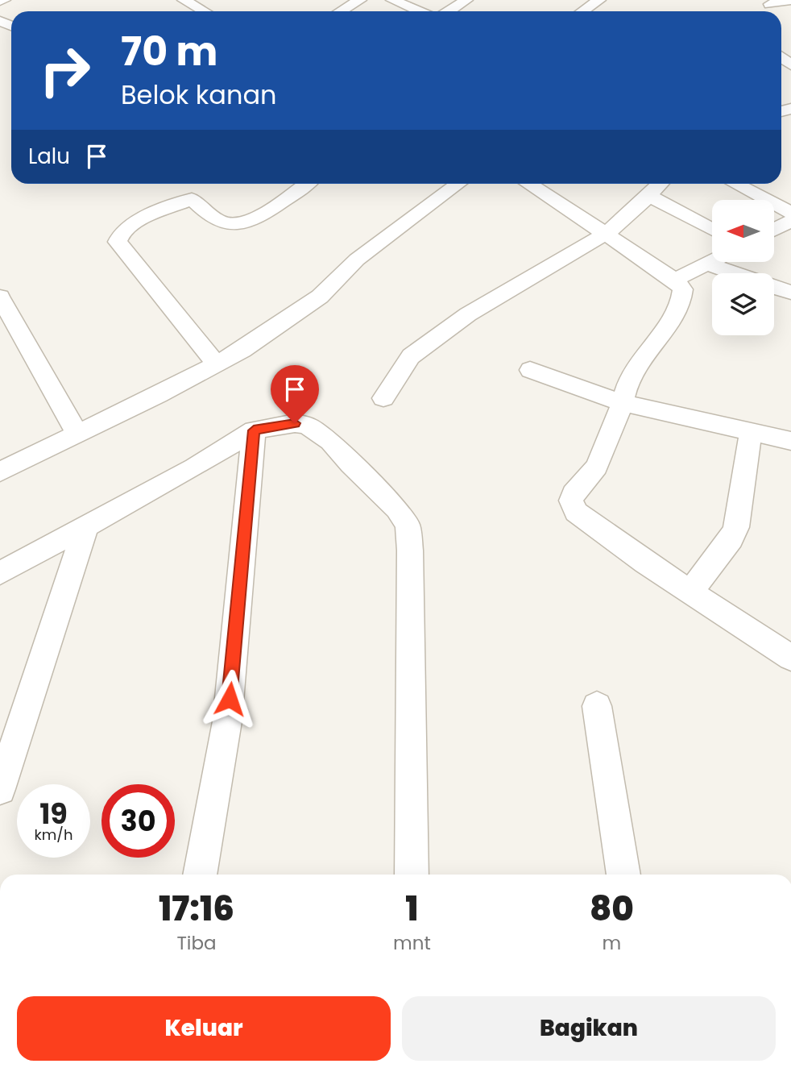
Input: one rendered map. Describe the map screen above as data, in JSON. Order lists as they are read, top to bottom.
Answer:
{
  "north": "left",
  "page": {
    "turn": ["70 m", "Belok kanan"],
    "then": "Lalu",
    "speed": "19 km/h",
    "limit": "30",
    "eta": [
      "17:16",
      "Tiba",
      "1",
      "mnt",
      "80",
      "m"
    ],
    "buttons": ["Keluar", "Bagikan"]
  }
}
